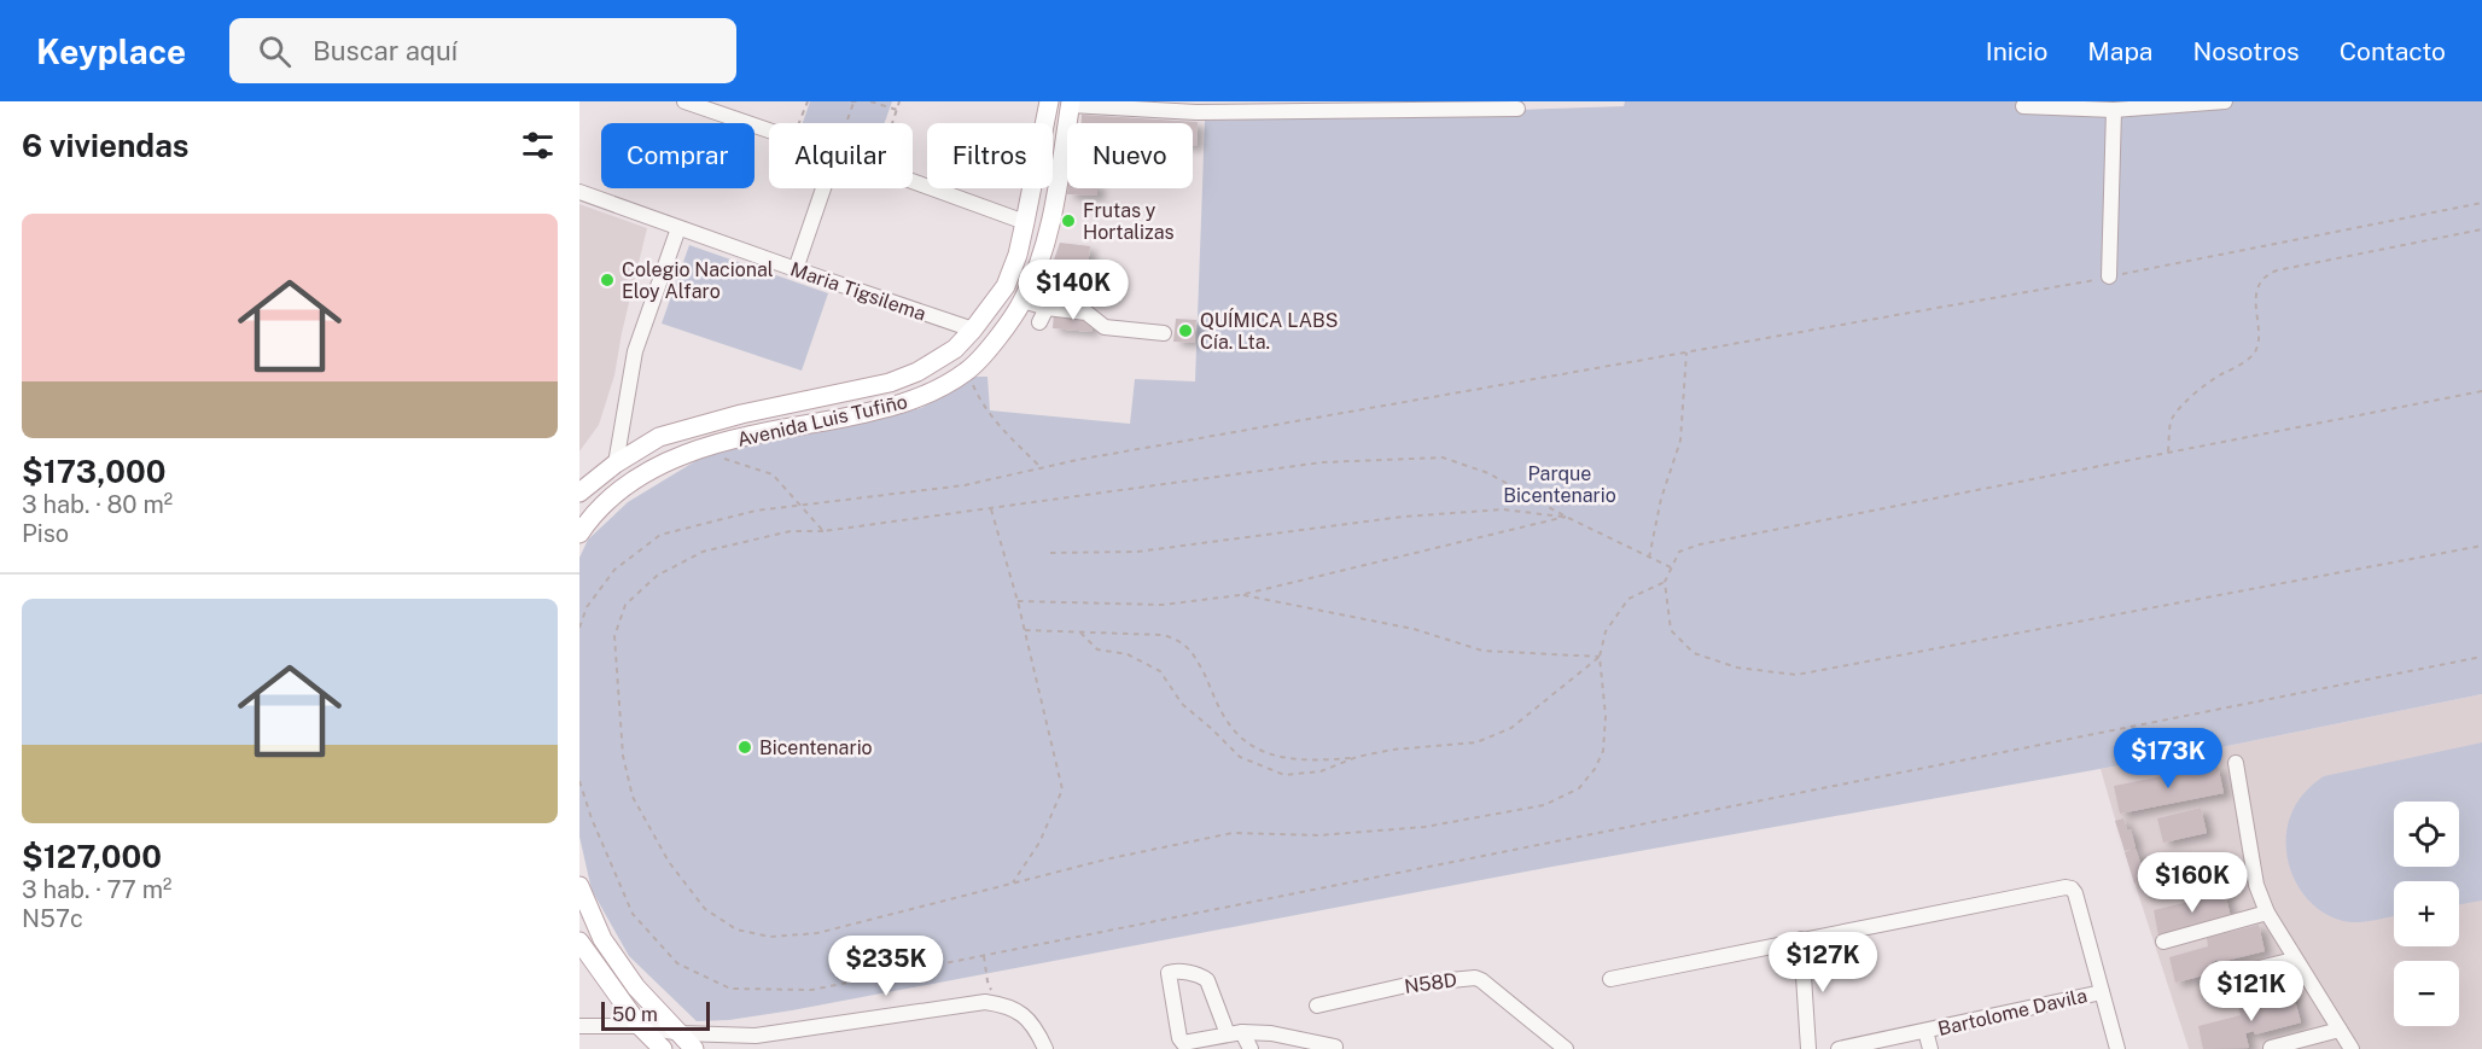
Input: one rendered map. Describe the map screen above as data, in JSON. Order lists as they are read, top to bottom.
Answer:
{
  "streets": {
    "main road": ["Avenida Luis Tufiño"],
    "street": ["Maria Tigsilema", "N58D", "Bartolome Davila"]
  },
  "crossings": [
    ["Maria Tigsilema", "Avenida Luis Tufiño"]
  ],
  "parks": ["Parque Bicentenario"],
  "places": [
    "Frutas y Hortalizas",
    "Colegio Nacional Eloy Alfaro",
    "QUÍMICA LABS Cía. Lta.",
    "Bicentenario"
  ],
  "scale_bar": "50 m",
  "page": {
    "header": "Keyplace",
    "search": "Buscar aquí",
    "nav": [
      "Inicio",
      "Mapa",
      "Nosotros",
      "Contacto"
    ],
    "heading": "6 viviendas",
    "chip": [
      "Comprar",
      "Alquilar",
      "Filtros",
      "Nuevo"
    ],
    "list": [
      {
        "name": "$173,000",
        "note": "3 hab. · 80 m² · Piso"
      },
      {
        "name": "$127,000",
        "note": "3 hab. · 77 m² · N57c"
      }
    ],
    "price": [
      "$140K",
      "$173K",
      "$160K",
      "$127K",
      "$235K",
      "$121K"
    ],
    "map_buttons": ["+", "−"],
    "scale": "50 m"
  }
}
